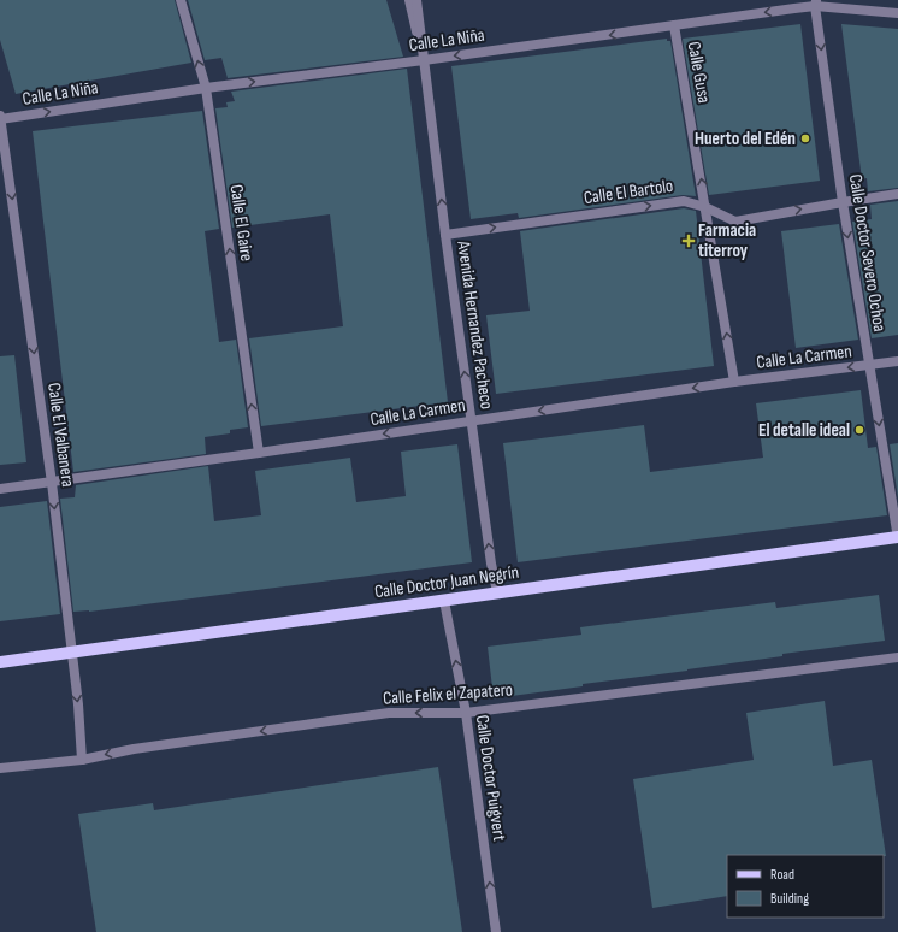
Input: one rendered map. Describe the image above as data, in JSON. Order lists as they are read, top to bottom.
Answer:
{
  "streets": {
    "main road": ["Calle Doctor Juan Negrín"],
    "street": [
      "Calle La Niña",
      "Calle Gusa",
      "Calle El Bartolo",
      "Calle El Gaire",
      "Calle Doctor Severo Ochoa",
      "Avenida Hernandez Pacheco",
      "Calle La Carmen",
      "Calle El Valbanera",
      "Calle Felix el Zapatero",
      "Calle Doctor Puigvert"
    ]
  },
  "crossings": [
    ["Calle La Niña", "Calle Gusa"],
    ["Calle La Niña", "Calle El Gaire"],
    ["Calle La Niña", "Calle Doctor Severo Ochoa"],
    ["Calle La Niña", "Avenida Hernandez Pacheco"],
    ["Calle La Niña", "Calle El Valbanera"],
    ["Calle Gusa", "Calle El Bartolo"],
    ["Calle Gusa", "Calle La Carmen"],
    ["Calle El Bartolo", "Calle Doctor Severo Ochoa"],
    ["Calle El Bartolo", "Avenida Hernandez Pacheco"],
    ["Calle El Gaire", "Calle La Carmen"],
    ["Calle Doctor Severo Ochoa", "Calle La Carmen"],
    ["Calle Doctor Severo Ochoa", "Calle Doctor Juan Negrín"],
    ["Avenida Hernandez Pacheco", "Calle La Carmen"],
    ["Avenida Hernandez Pacheco", "Calle Doctor Juan Negrín"],
    ["Calle La Carmen", "Calle El Valbanera"],
    ["Calle El Valbanera", "Calle Doctor Juan Negrín"],
    ["Calle El Valbanera", "Calle Felix el Zapatero"],
    ["Calle Doctor Juan Negrín", "Calle Doctor Puigvert"],
    ["Calle Felix el Zapatero", "Calle Doctor Puigvert"]
  ],
  "one_way": [
    "Calle Gusa",
    "Calle El Bartolo",
    "Calle El Gaire",
    "Calle Doctor Severo Ochoa",
    "Avenida Hernandez Pacheco",
    "Calle La Carmen",
    "Calle El Valbanera",
    "Calle Felix el Zapatero",
    "Calle Doctor Puigvert"
  ],
  "places": {
    "other": ["Huerto del Edén", "El detalle ideal"],
    "health": ["Farmacia titerroy"]
  },
  "legend": ["Road", "Building"]
}
